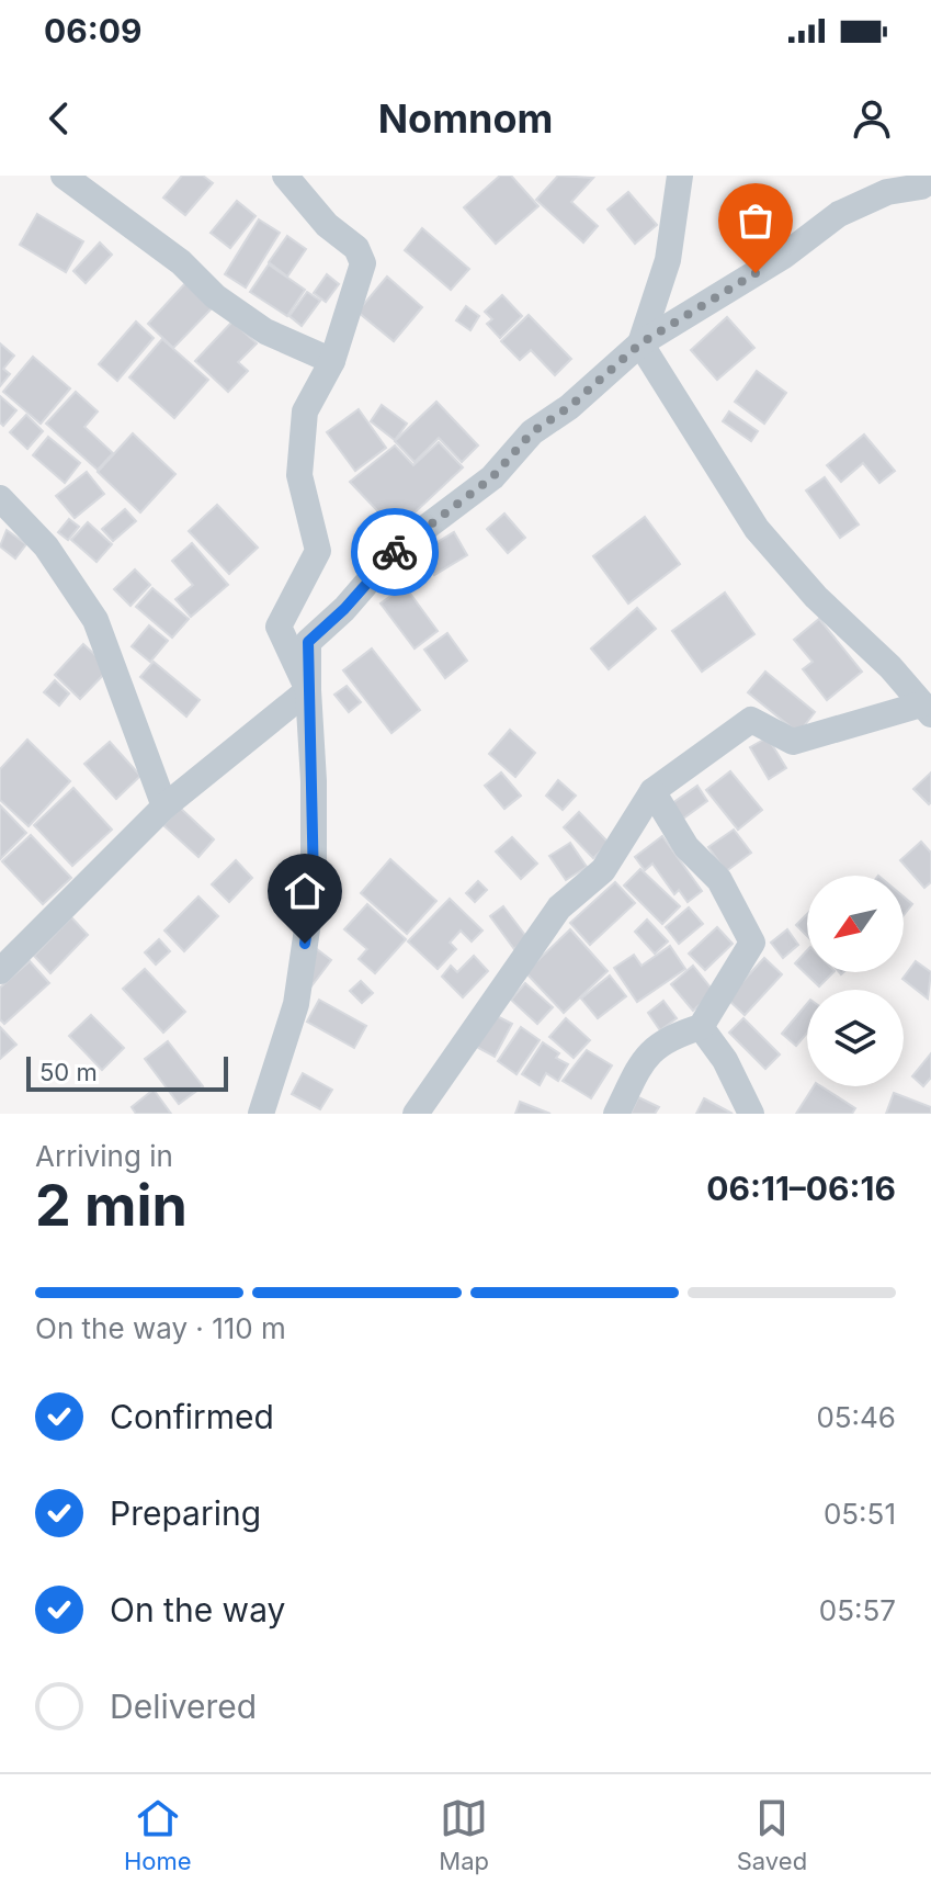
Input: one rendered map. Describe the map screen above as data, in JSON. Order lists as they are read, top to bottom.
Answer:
{
  "scale_bar": "50 m",
  "north": "bottom left",
  "page": {
    "status": "06:09",
    "header": "Nomnom",
    "scale": "50 m",
    "heading": ["2 min", "Arriving in", "06:11–06:16"],
    "bar": "On the way · 110 m",
    "list": [
      ["Confirmed", "05:46"],
      ["Preparing", "05:51"],
      ["On the way", "05:57"],
      "Delivered"
    ],
    "tabs": ["Home", "Map", "Saved"]
  }
}
